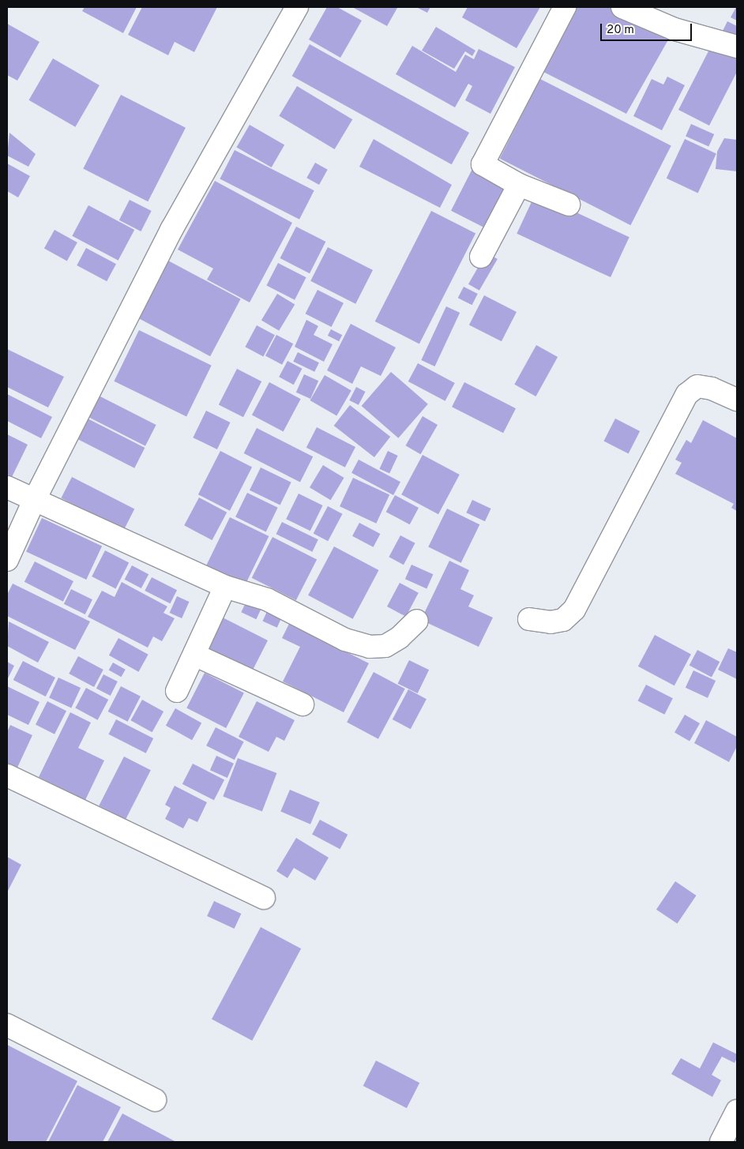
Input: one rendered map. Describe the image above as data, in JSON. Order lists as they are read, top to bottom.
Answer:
{
  "scale_bar": "20 m"
}
